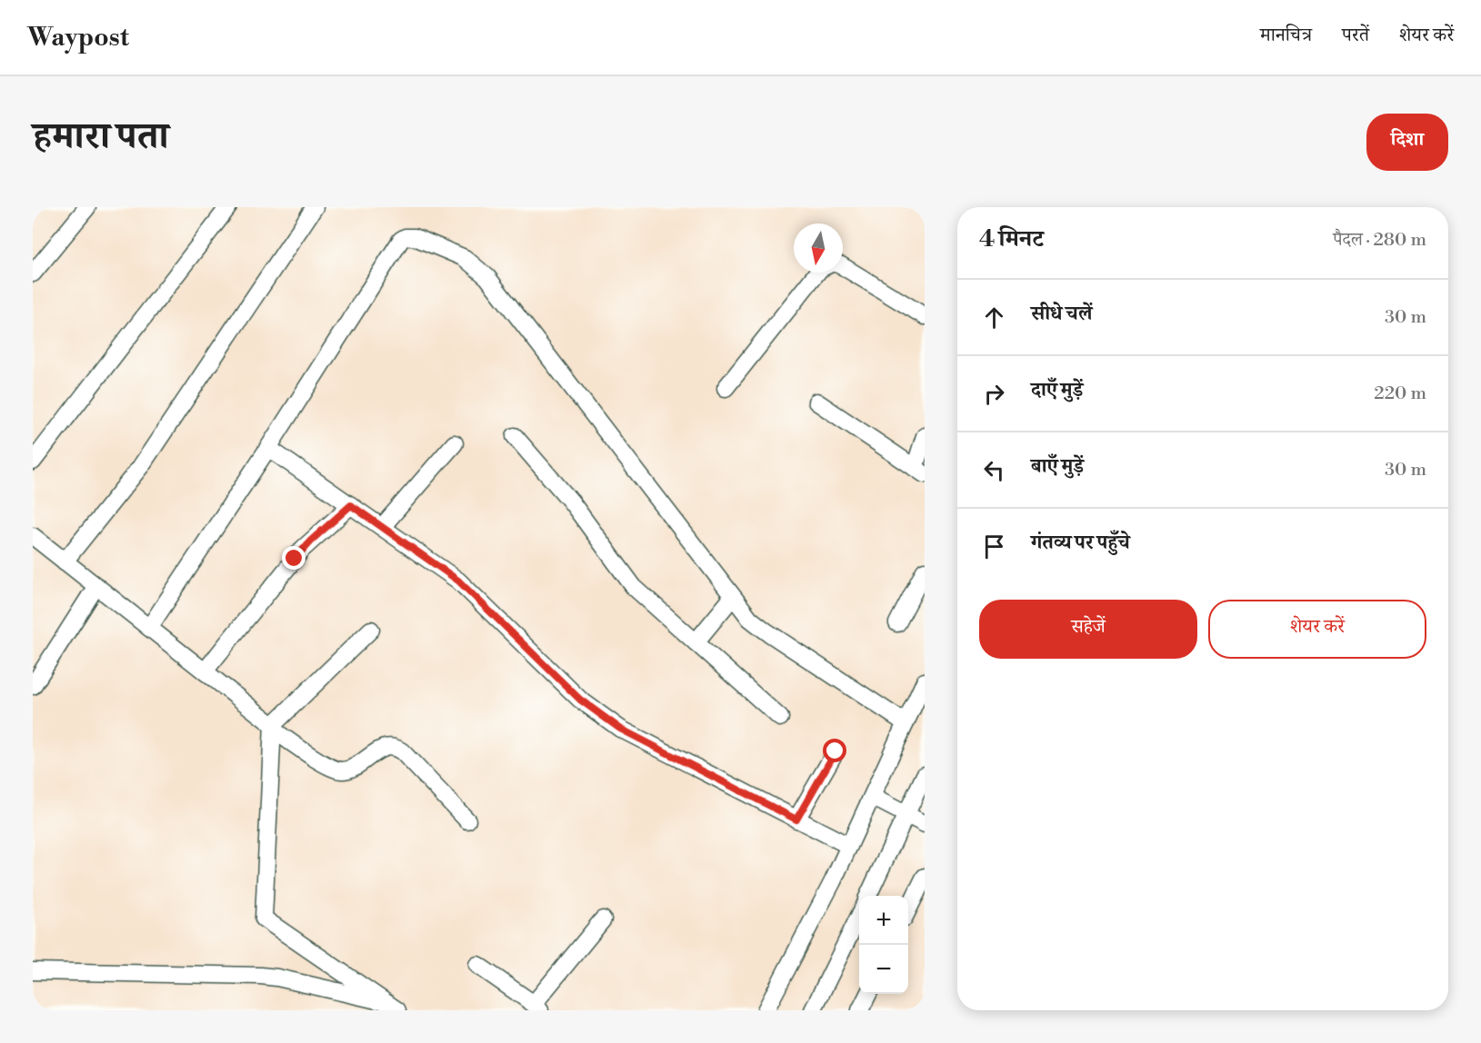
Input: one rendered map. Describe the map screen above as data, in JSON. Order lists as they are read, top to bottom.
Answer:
{
  "north": "bottom",
  "page": {
    "header": "Waypost",
    "nav": ["मानचित्र", "परतें", "शेयर करें"],
    "title": "हमारा पता",
    "buttons": [
      "दिशा",
      ["सहेजें", "शेयर करें"]
    ],
    "heading": ["4 मिनट", "पैदल · 280 m"],
    "list": [
      ["सीधे चलें", "30 m"],
      ["दाएँ मुड़ें", "220 m"],
      ["बाएँ मुड़ें", "30 m"],
      "गंतव्य पर पहुँचे"
    ],
    "map_buttons": ["+", "−"]
  }
}
